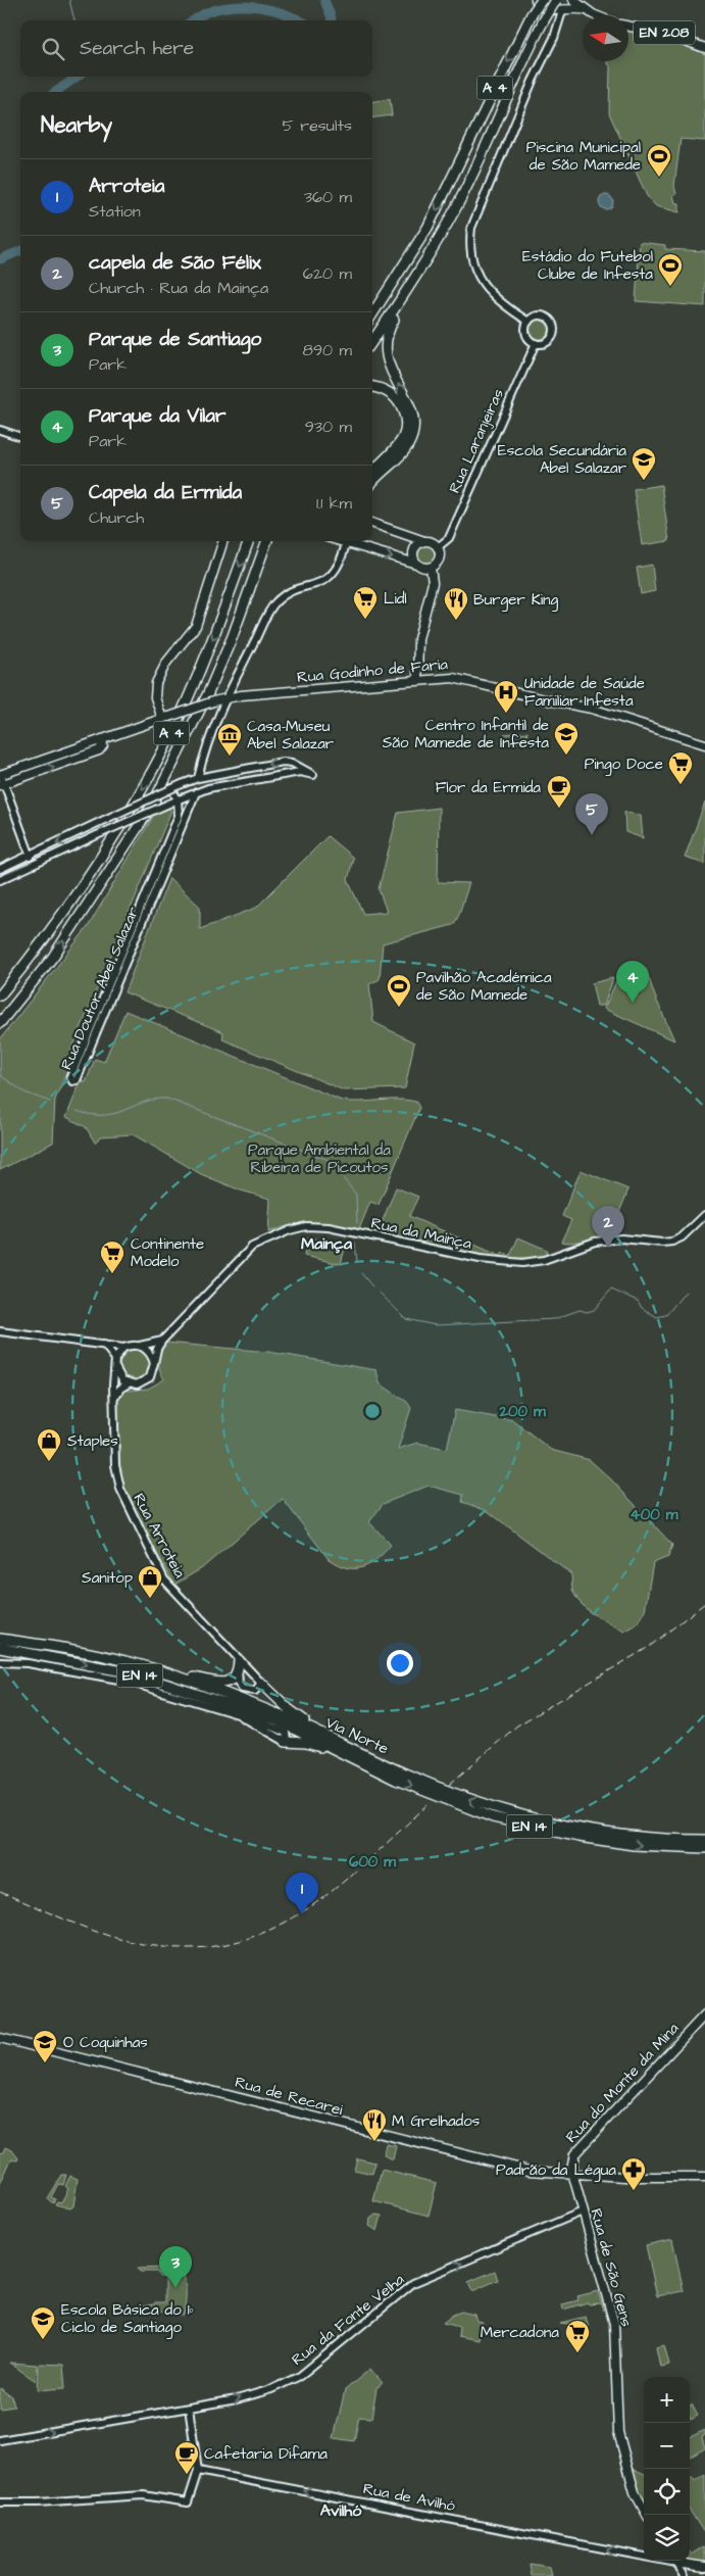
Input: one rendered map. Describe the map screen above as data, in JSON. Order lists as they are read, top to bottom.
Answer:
{
  "streets": {
    "highway": ["A 4", "EN 14", "Via Norte"],
    "main road": [
      "EN 208",
      "Rua Godinho de Faria",
      "Rua do Monte da Mina",
      "Rua de Recarei",
      "Rua de São Gens"
    ],
    "street": [
      "Rua Laranjeiras",
      "Rua Doutor Abel Salazar",
      "Rua da Mainça",
      "Rua Arroteia",
      "Rua da Fonte Velha",
      "Rua de Avilhó"
    ]
  },
  "crossings": [
    ["Rua da Mainça", "Rua Arroteia"],
    ["Rua do Monte da Mina", "Rua de Recarei"],
    ["Rua do Monte da Mina", "Rua de São Gens"],
    ["Rua de Recarei", "Rua de São Gens"],
    ["Rua de São Gens", "Rua da Fonte Velha"]
  ],
  "one_way": ["Rua da Fonte Velha", "Rua de Avilhó"],
  "districts": ["Mainça", "Avilhó"],
  "parks": ["Parque Ambiental da Ribeira de Picoutos"],
  "places": {
    "sports": ["Piscina Municipal de São Mamede", "Estádio do Futebol Clube de Infesta", "Pavilhão Académica de São Mamede"],
    "school or university": [
      "Escola Secundária Abel Salazar",
      "Centro Infantil de São Mamede de Infesta",
      "O Coquinhas",
      "Escola Básica do 1º Ciclo de Santiago"
    ],
    "supermarket": [
      "Lidl",
      "Pingo Doce",
      "Continente Modelo",
      "Mercadona"
    ],
    "restaurant": ["Burger King", "M Grelhados"],
    "hospital": ["Unidade de Saúde Familiar Infesta"],
    "museum": ["Casa-Museu Abel Salazar"],
    "cafe": ["Flor da Ermida", "Cafetaria Difama"],
    "shop": ["Staples", "Sanitop"],
    "pharmacy": ["Padrão da Légua"]
  },
  "north": "left",
  "page": {
    "search": "Search here",
    "heading": ["Nearby", "5 results"],
    "list": [
      {
        "mark": "1",
        "name": "Arroteia",
        "note": "Station",
        "value": "360 m"
      },
      {
        "mark": "2",
        "name": "capela de São Félix",
        "note": "Church · Rua da Mainça",
        "value": "620 m"
      },
      {
        "mark": "3",
        "name": "Parque de Santiago",
        "note": "Park",
        "value": "890 m"
      },
      {
        "mark": "4",
        "name": "Parque da Vilar",
        "note": "Park",
        "value": "930 m"
      },
      {
        "mark": "5",
        "name": "Capela da Ermida",
        "note": "Church",
        "value": "1.1 km"
      }
    ],
    "pins": [
      "5",
      "4",
      "2",
      "1",
      "3"
    ],
    "map_buttons": ["+", "−"]
  },
  "rings": ["200 m", "400 m", "600 m"]
}
